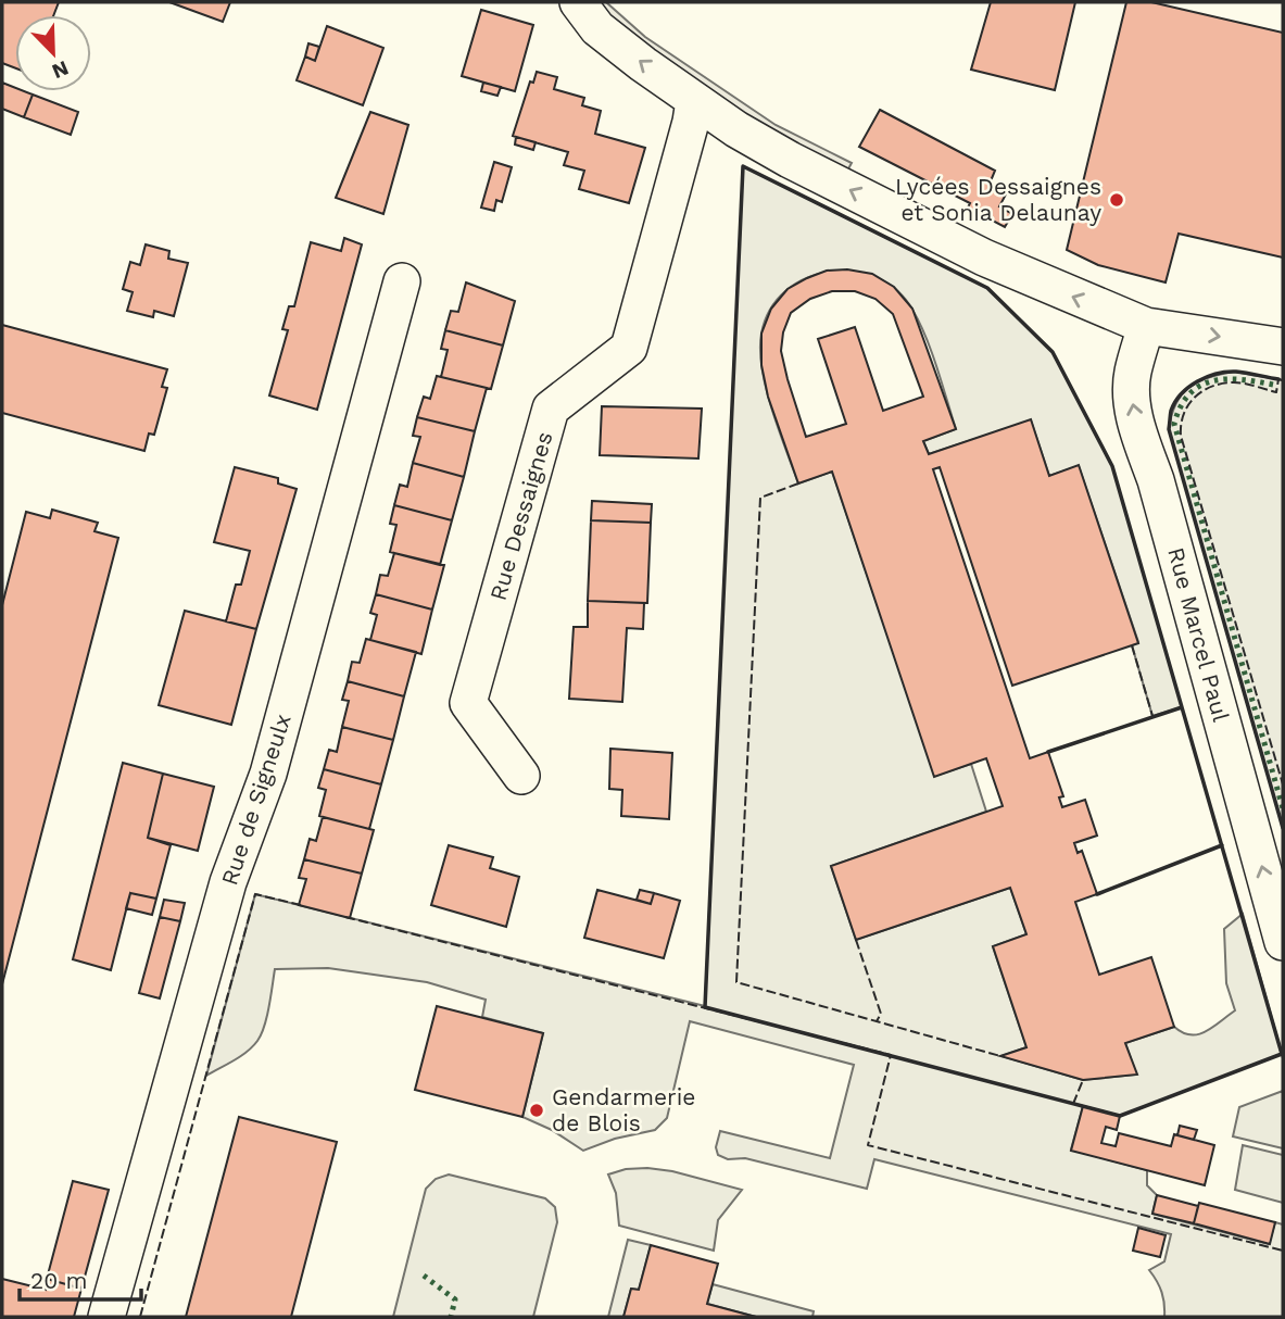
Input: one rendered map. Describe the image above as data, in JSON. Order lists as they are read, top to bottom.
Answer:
{
  "streets": {
    "street": ["Rue Dessaignes", "Rue Marcel Paul", "Rue de Signeulx"]
  },
  "one_way": ["Rue Marcel Paul"],
  "places": ["Lycées Dessaignes et Sonia Delaunay", "Gendarmerie de Blois"],
  "scale_bar": "20 m",
  "north": "bottom right"
}
